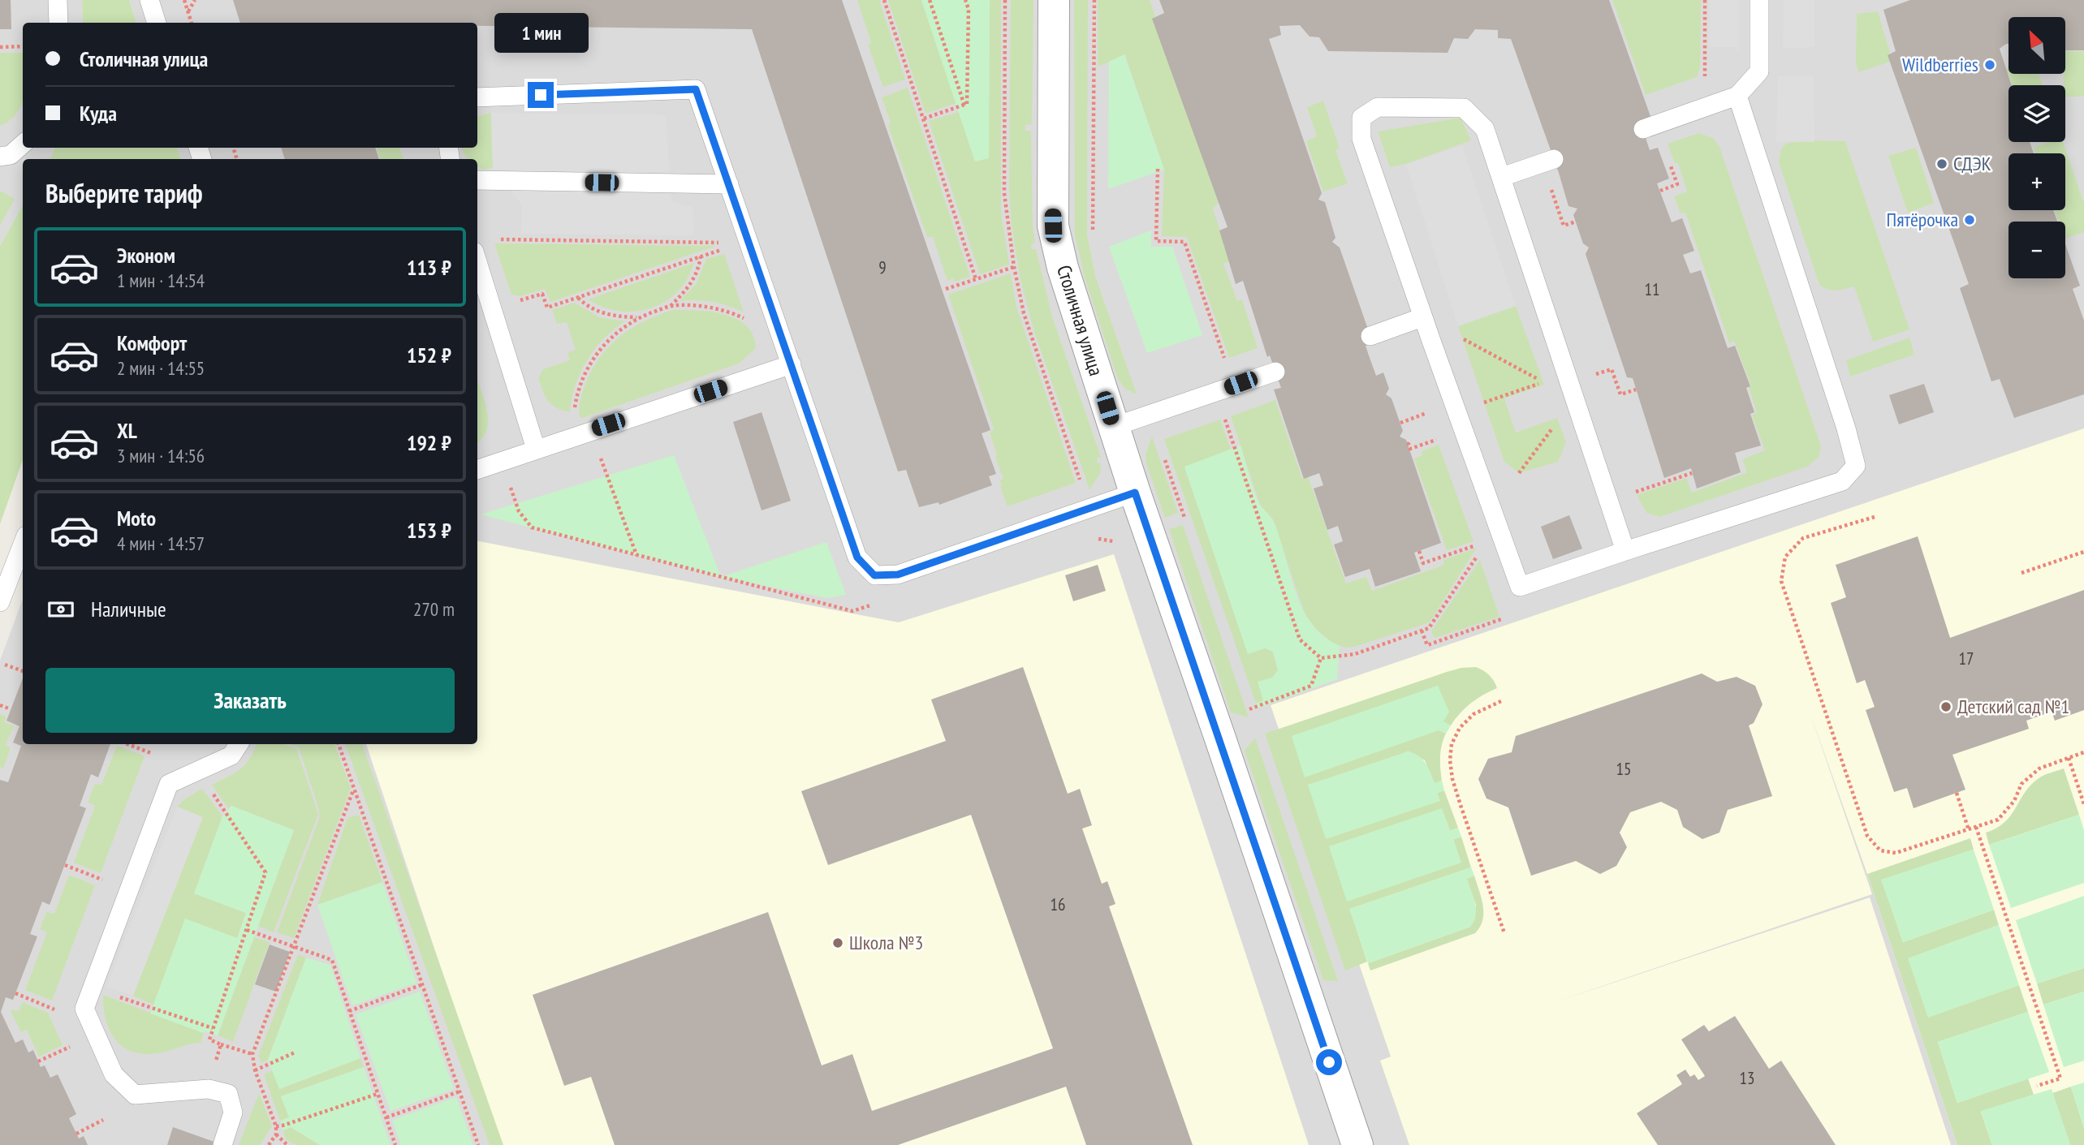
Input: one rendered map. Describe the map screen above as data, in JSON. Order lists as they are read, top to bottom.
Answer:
{
  "streets": {
    "street": ["Столичная улица"]
  },
  "places": [
    "Wildberries",
    "СДЭК",
    "Пятёрочка",
    "Детский сад №1",
    "Школа №3"
  ],
  "house_numbers": [
    "9",
    "11",
    "17",
    "15",
    "16",
    "13"
  ],
  "north": "top left",
  "page": {
    "bubble": "1 мин",
    "map_buttons": ["+", "−"],
    "banner": ["Столичная улица", "Куда"],
    "heading": "Выберите тариф",
    "list": [
      {
        "name": "Эконом",
        "note": "1 мин · 14:54",
        "value": "113 ₽"
      },
      {
        "name": "Комфорт",
        "note": "2 мин · 14:55",
        "value": "152 ₽"
      },
      {
        "name": "XL",
        "note": "3 мин · 14:56",
        "value": "192 ₽"
      },
      {
        "name": "Moto",
        "note": "4 мин · 14:57",
        "value": "153 ₽"
      }
    ],
    "pay": ["Наличные", "270 m"],
    "buttons": "Заказать"
  }
}
